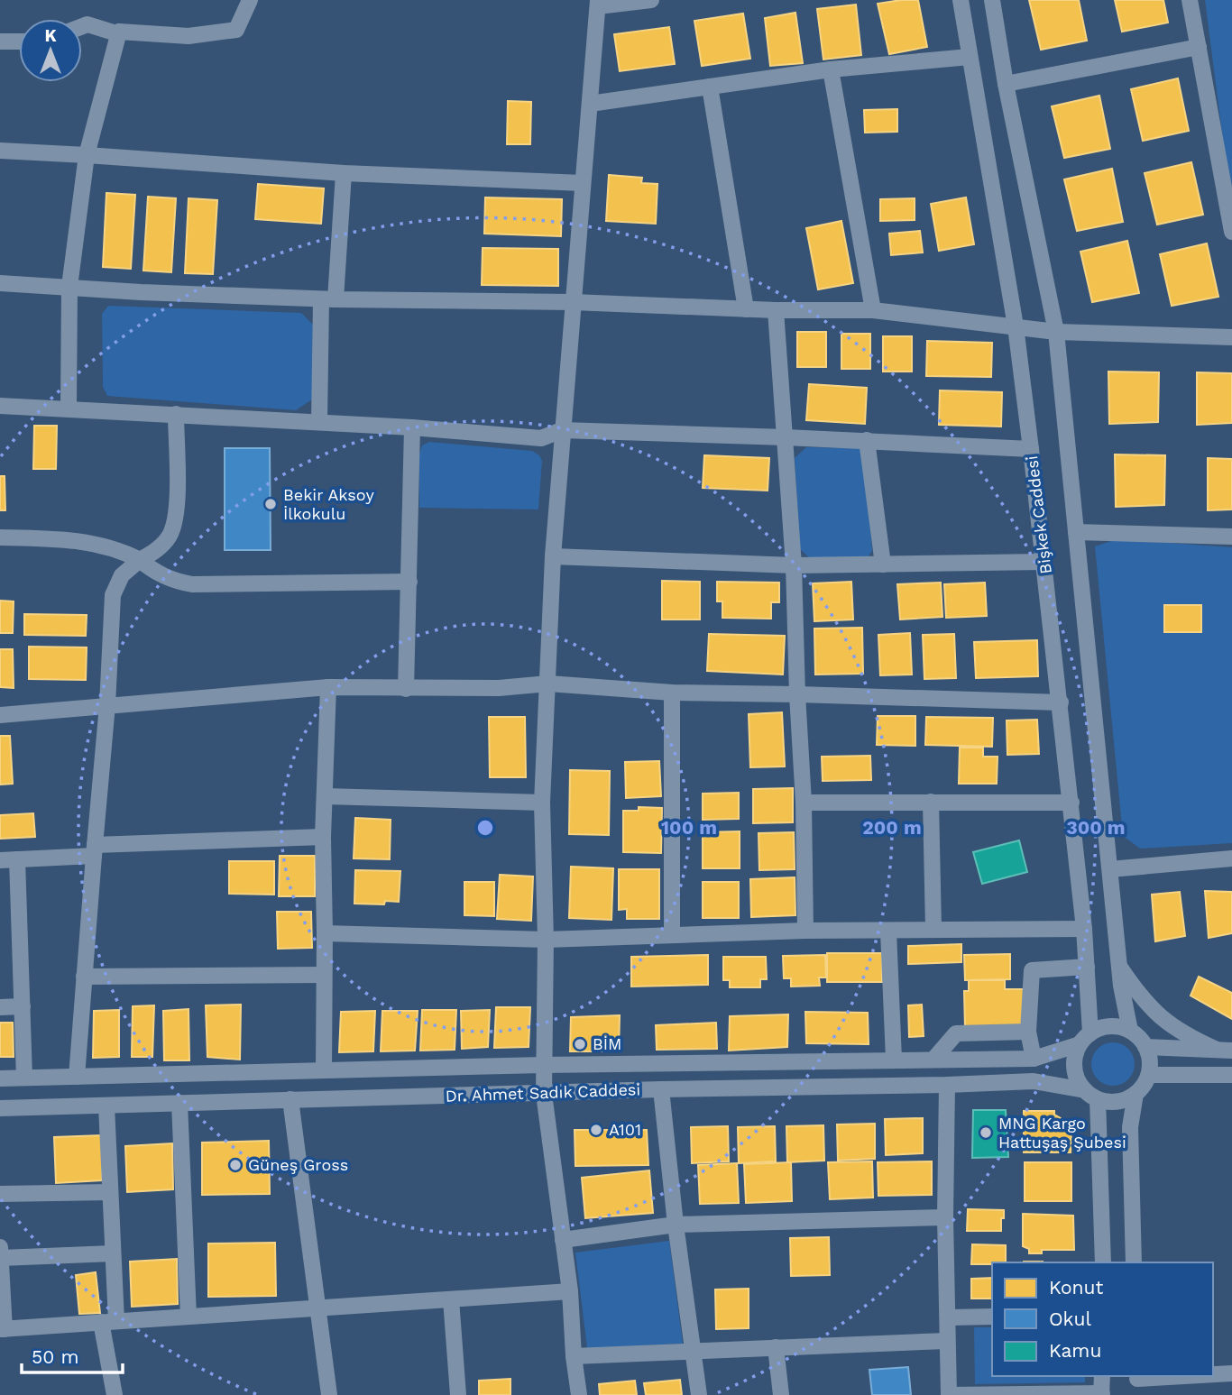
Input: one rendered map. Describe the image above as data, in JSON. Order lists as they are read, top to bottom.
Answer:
{
  "streets": {
    "street": ["Bişkek Caddesi", "Dr. Ahmet Sadık Caddesi"]
  },
  "crossings": [
    ["Bişkek Caddesi", "Dr. Ahmet Sadık Caddesi"]
  ],
  "places": [
    "Bekir Aksoy İlkokulu",
    "BİM",
    "A101",
    "MNG Kargo Hattuşaş Şubesi",
    "Güneş Gross"
  ],
  "legend": ["Konut", "Okul", "Kamu"],
  "scale_bar": "50 m",
  "north": "top",
  "rings": ["100 m", "200 m", "300 m"]
}
